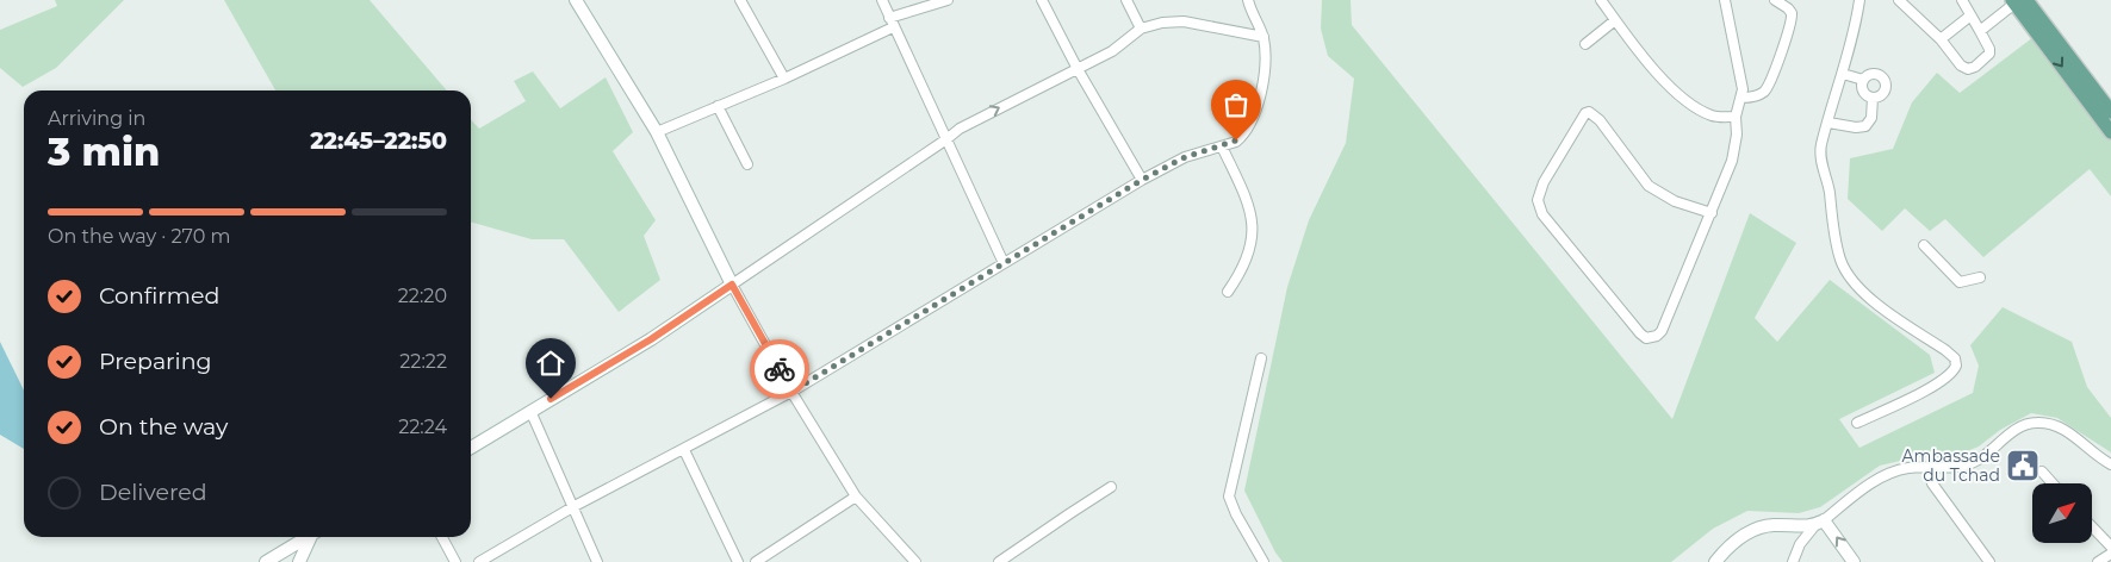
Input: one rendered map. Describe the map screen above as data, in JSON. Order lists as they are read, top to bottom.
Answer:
{
  "places": {
    "public building": ["Ambassade du Tchad"]
  },
  "north": "top right",
  "page": {
    "heading": ["3 min", "Arriving in", "22:45–22:50"],
    "bar": "On the way · 270 m",
    "list": [
      ["Confirmed", "22:20"],
      ["Preparing", "22:22"],
      ["On the way", "22:24"],
      "Delivered"
    ]
  }
}
